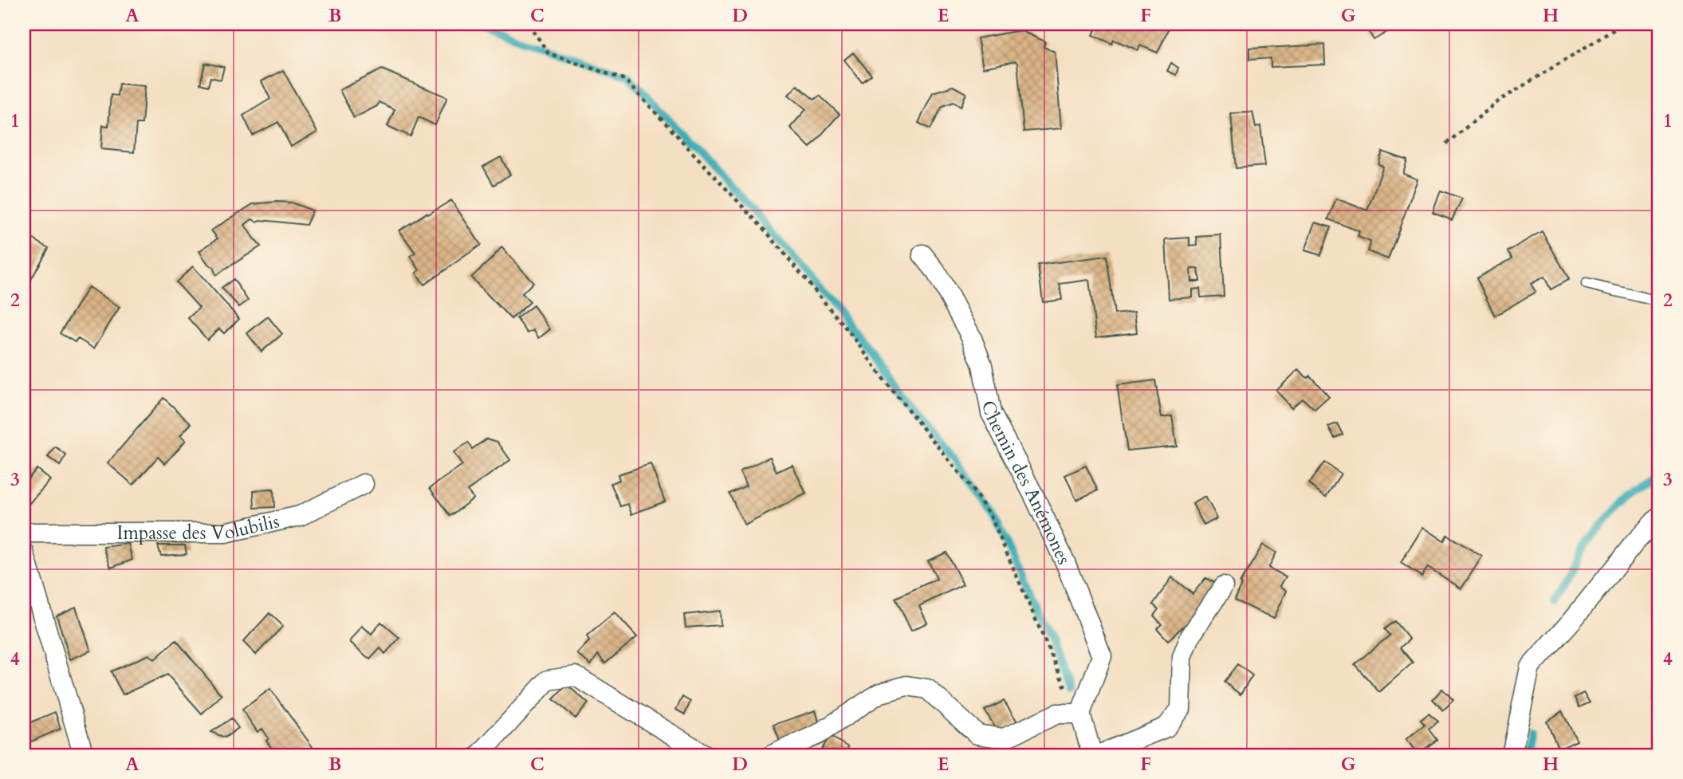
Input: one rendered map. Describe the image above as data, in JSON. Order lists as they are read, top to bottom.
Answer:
{
  "streets": {
    "street": ["Chemin des Anémones", "Impasse des Volubilis"]
  },
  "grid": {
    "columns": [
      "A",
      "B",
      "C",
      "D",
      "E",
      "F",
      "G",
      "H"
    ],
    "rows": [
      "1",
      "2",
      "3",
      "4"
    ]
  }
}
